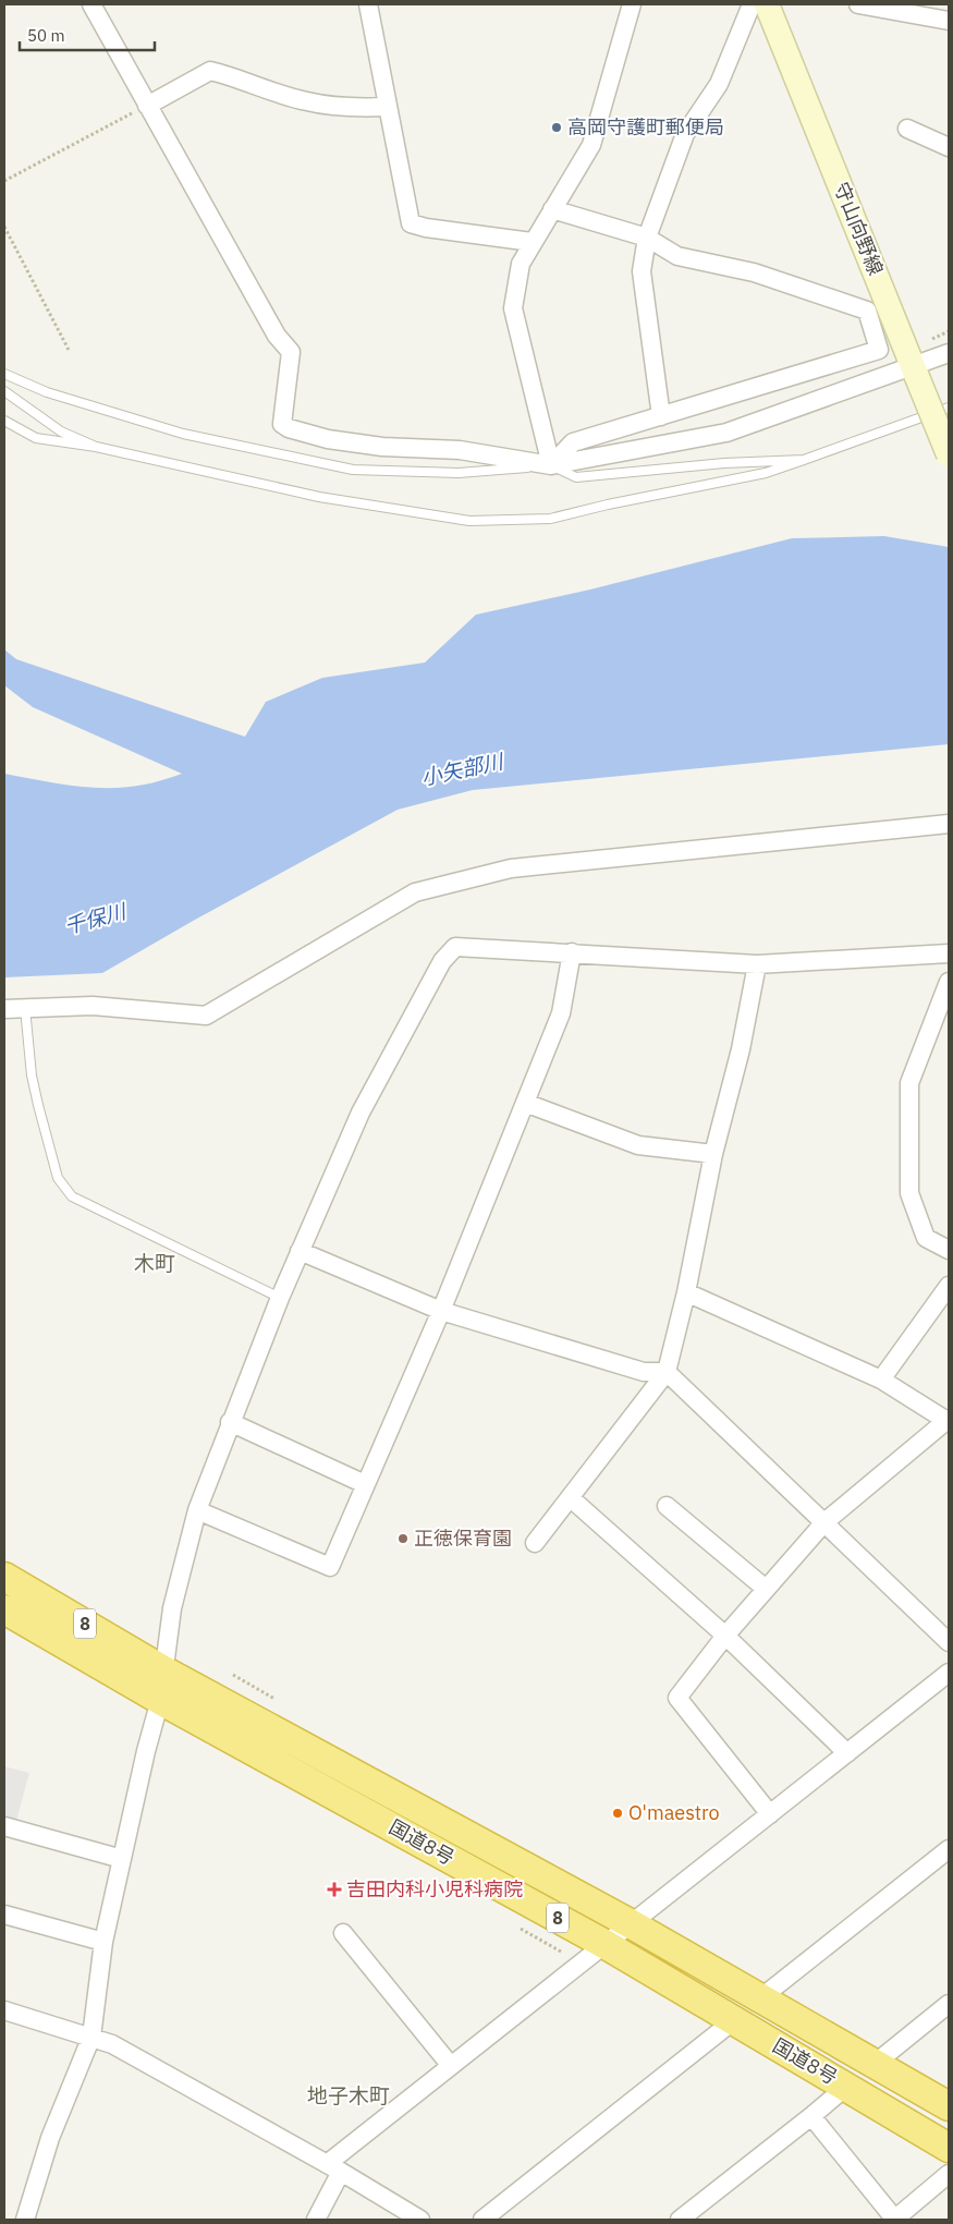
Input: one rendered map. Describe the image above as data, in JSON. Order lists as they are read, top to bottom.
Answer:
{
  "streets": {
    "highway": ["8", "国道8号"],
    "main road": ["守山向野線"]
  },
  "districts": ["木町", "地子木町"],
  "water": ["小矢部川", "千保川"],
  "places": {
    "other": ["高岡守護町郵便局", "正徳保育園", "O'maestro"],
    "health": ["吉田内科小児科病院"]
  },
  "scale_bar": "50 m"
}
